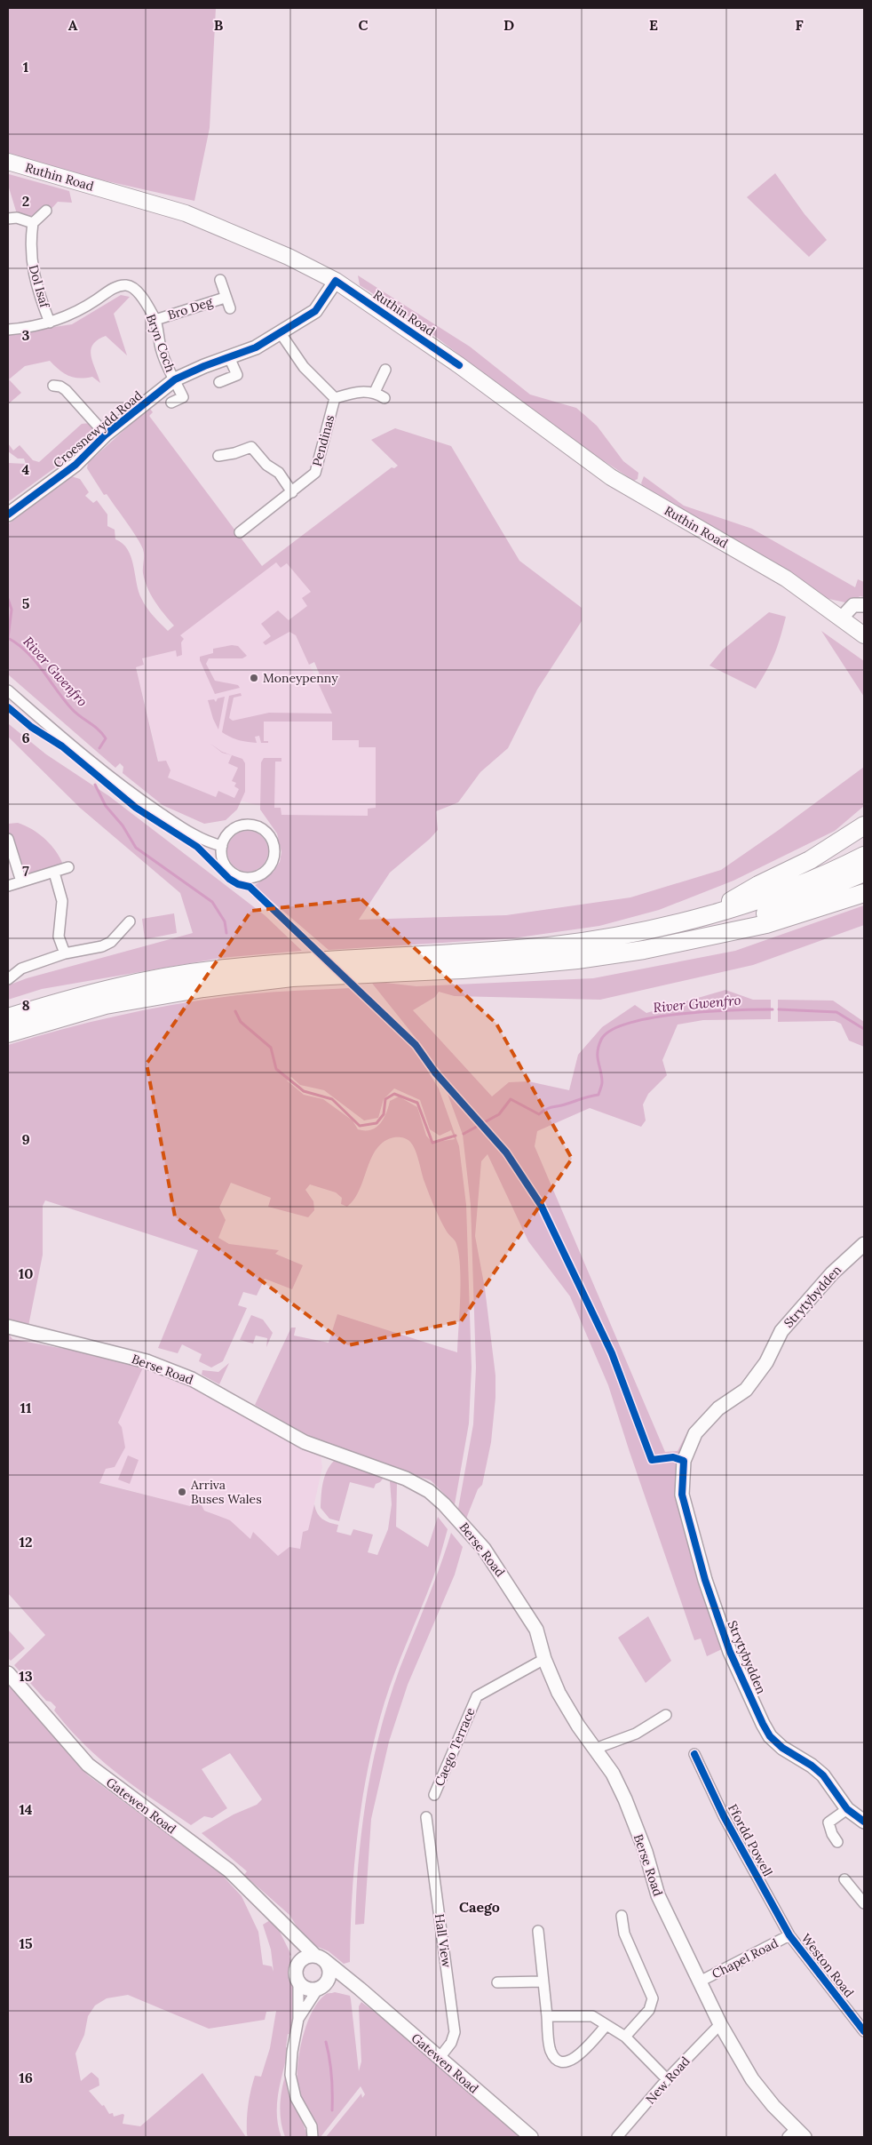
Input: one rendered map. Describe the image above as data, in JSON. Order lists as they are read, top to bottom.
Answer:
{
  "streets": {
    "main road": [
      "Ruthin Road",
      "Croesnewydd Road",
      "Strytybydden",
      "Berse Road",
      "Gatewen Road"
    ],
    "street": [
      "Dol Isaf",
      "Bro Deg",
      "Bryn Coch",
      "Pendinas",
      "Caego Terrace",
      "Ffordd Powell",
      "Hall View",
      "Chapel Road",
      "Weston Road",
      "New Road"
    ]
  },
  "crossings": [
    ["Ruthin Road", "Croesnewydd Road"],
    ["Dol Isaf", "Bryn Coch"],
    ["Bro Deg", "Bryn Coch"],
    ["Bryn Coch", "Croesnewydd Road"],
    ["Croesnewydd Road", "Pendinas"],
    ["Berse Road", "Caego Terrace"],
    ["Berse Road", "Chapel Road"],
    ["Berse Road", "New Road"],
    ["Gatewen Road", "Hall View"],
    ["Ffordd Powell", "Chapel Road"],
    ["Ffordd Powell", "Weston Road"],
    ["Chapel Road", "Weston Road"]
  ],
  "districts": ["Caego"],
  "water": ["River Gwenfro"],
  "places": ["Moneypenny", "Arriva Buses Wales"],
  "grid": {
    "columns": [
      "A",
      "B",
      "C",
      "D",
      "E",
      "F"
    ],
    "rows": [
      "1",
      "2",
      "3",
      "4",
      "5",
      "6",
      "7",
      "8",
      "9",
      "10",
      "11",
      "12",
      "13",
      "14",
      "15",
      "16"
    ]
  }
}
